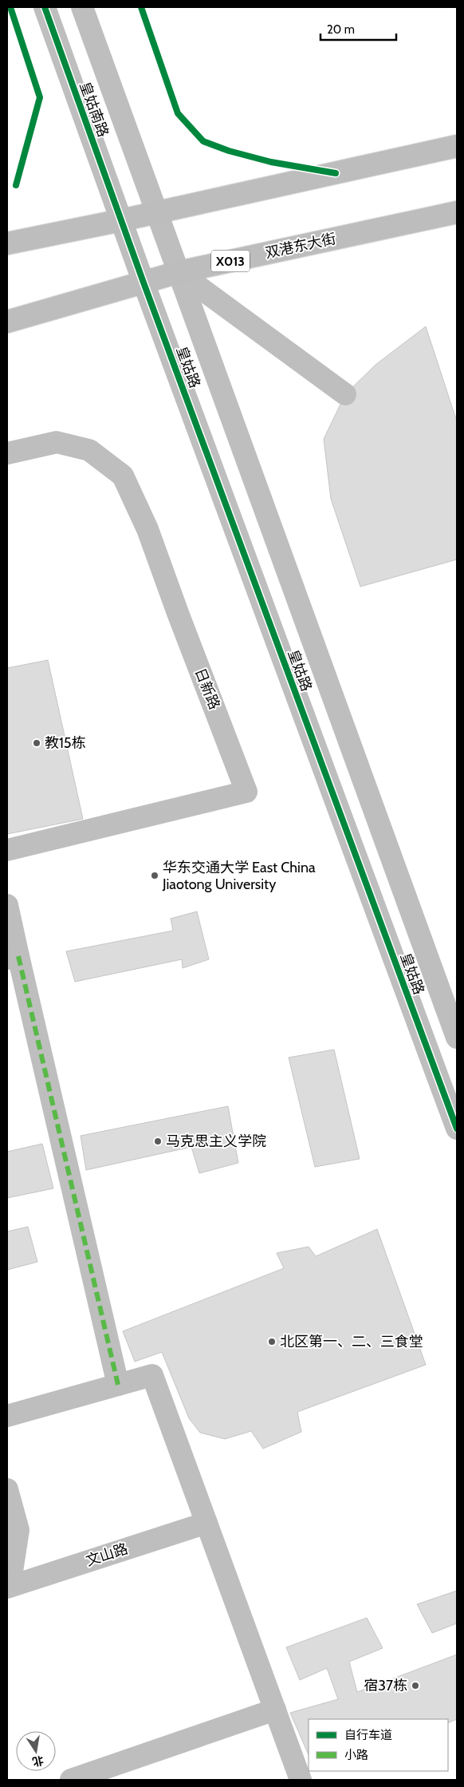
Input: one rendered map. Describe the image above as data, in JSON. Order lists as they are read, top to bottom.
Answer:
{
  "streets": {
    "main road": ["双港东大街", "X013"],
    "street": [
      "皇姑南路",
      "皇姑路",
      "日新路",
      "文山路"
    ]
  },
  "crossings": [
    ["皇姑南路", "皇姑路"],
    ["双港东大街", "皇姑路"]
  ],
  "places": [
    "教15栋",
    "华东交通大学 East China Jiaotong University",
    "马克思主义学院",
    "北区第一、二、三食堂",
    "宿37栋"
  ],
  "legend": ["自行车道", "小路"],
  "scale_bar": "20 m",
  "north": "bottom"
}
